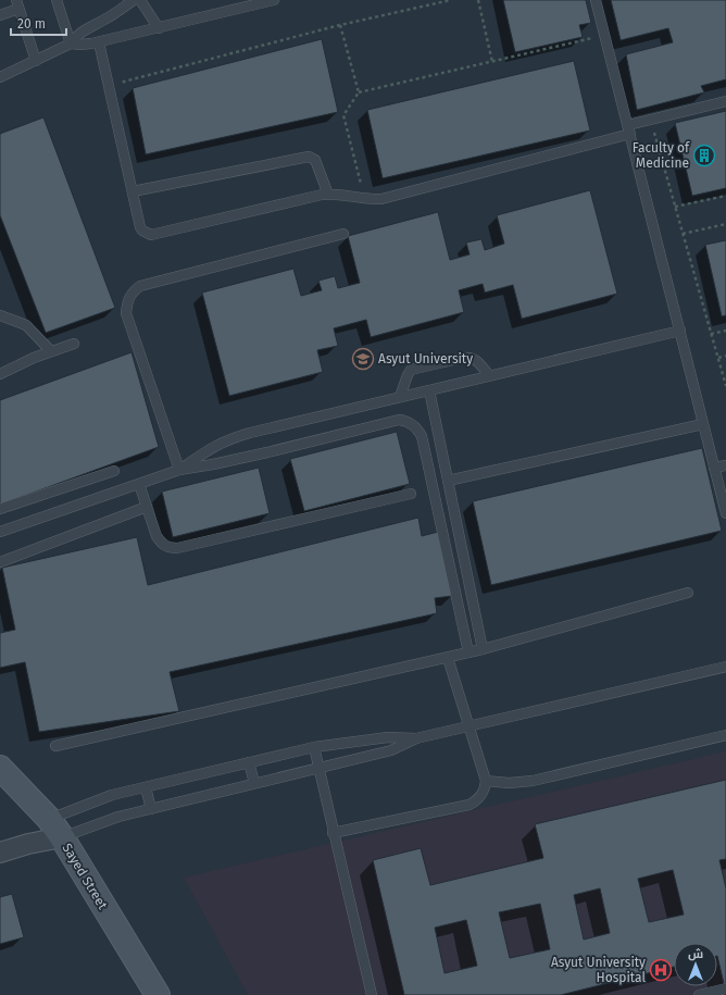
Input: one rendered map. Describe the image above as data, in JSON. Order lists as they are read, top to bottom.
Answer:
{
  "streets": {
    "main road": ["Sayed Street"]
  },
  "places": {
    "building": ["Faculty of Medicine"],
    "school or university": ["Asyut University"],
    "hospital": ["Asyut University Hospital"]
  },
  "scale_bar": "20 m",
  "north": "top"
}
